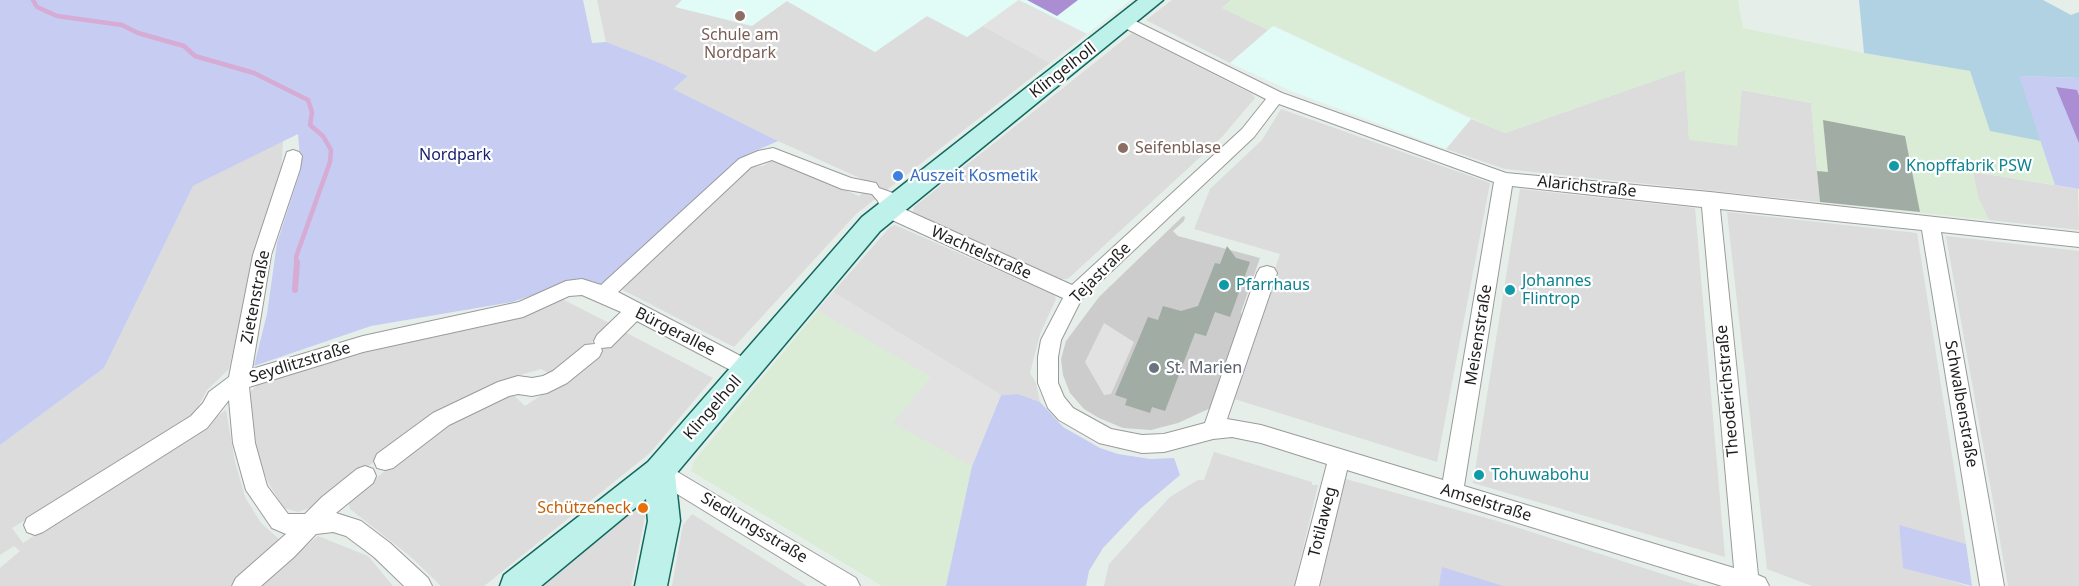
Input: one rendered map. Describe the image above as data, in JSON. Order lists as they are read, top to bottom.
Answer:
{
  "streets": {
    "street": [
      "Klingelholl",
      "Alarichstraße",
      "Wachtelstraße",
      "Tejastraße",
      "Zietenstraße",
      "Bürgerallee",
      "Meisenstraße",
      "Seydlitzstraße",
      "Theoderichstraße",
      "Schwalbenstraße",
      "Amselstraße",
      "Totilaweg",
      "Siedlungsstraße"
    ]
  },
  "crossings": [
    ["Klingelholl", "Alarichstraße"],
    ["Klingelholl", "Wachtelstraße"],
    ["Klingelholl", "Bürgerallee"],
    ["Klingelholl", "Siedlungsstraße"],
    ["Alarichstraße", "Tejastraße"],
    ["Alarichstraße", "Meisenstraße"],
    ["Alarichstraße", "Theoderichstraße"],
    ["Alarichstraße", "Schwalbenstraße"],
    ["Wachtelstraße", "Tejastraße"],
    ["Tejastraße", "Amselstraße"],
    ["Zietenstraße", "Seydlitzstraße"],
    ["Bürgerallee", "Seydlitzstraße"],
    ["Meisenstraße", "Amselstraße"],
    ["Theoderichstraße", "Amselstraße"],
    ["Amselstraße", "Totilaweg"]
  ],
  "parks": ["Nordpark"],
  "places": [
    "Schule am Nordpark",
    "Seifenblase",
    "Knopffabrik PSW",
    "Auszeit Kosmetik",
    "Pfarrhaus",
    "Johannes Flintrop",
    "St. Marien",
    "Tohuwabohu",
    "Schützeneck"
  ]
}
